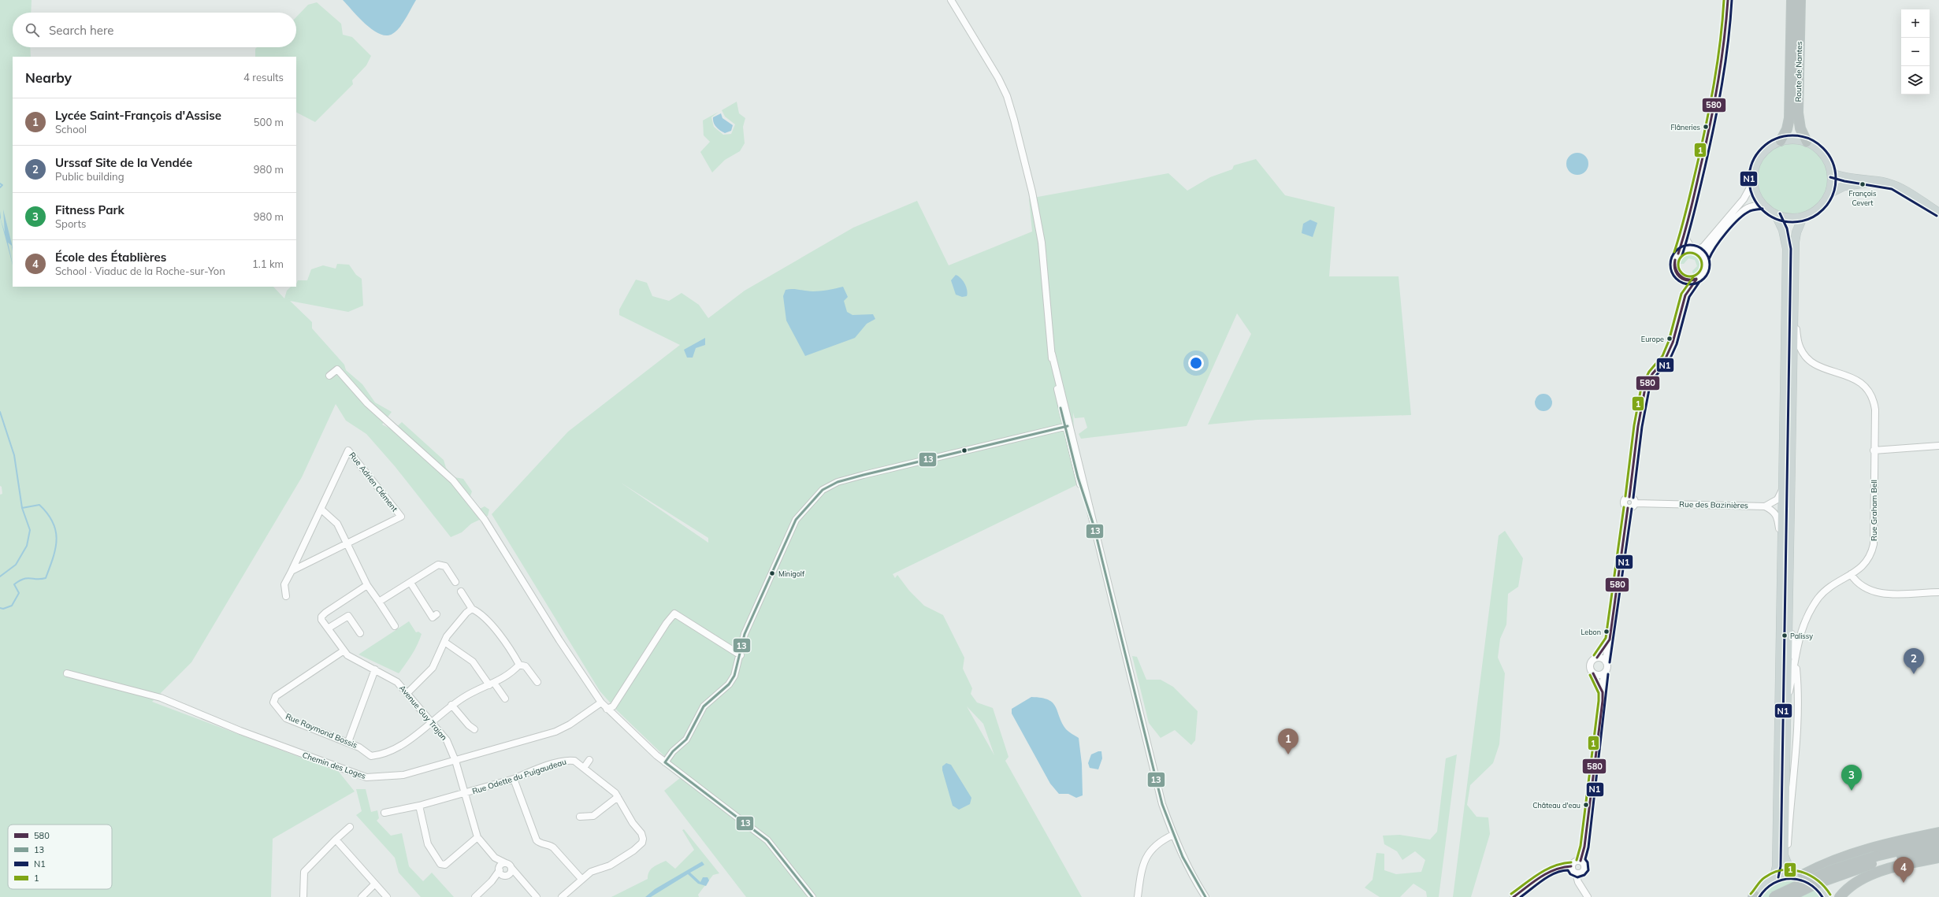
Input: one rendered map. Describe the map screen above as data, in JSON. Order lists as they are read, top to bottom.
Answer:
{
  "streets": {
    "highway": ["Route de Nantes"],
    "street": [
      "Rue Adrien Clément",
      "Rue des Bazinières",
      "Rue Graham Bell",
      "Avenue Guy Trajan",
      "Rue Raymond Bossis",
      "Chemin des Loges",
      "Rue Odette du Puigaudeau"
    ]
  },
  "crossings": [
    ["Avenue Guy Trajan", "Rue Raymond Bossis"],
    ["Avenue Guy Trajan", "Chemin des Loges"],
    ["Avenue Guy Trajan", "Rue Odette du Puigaudeau"]
  ],
  "places": [
    "Flâneries",
    "François Cevert",
    "Europe",
    "Minigolf",
    "Lebon",
    "Palissy",
    "Château d'eau"
  ],
  "lines": [
    "transit line 580",
    "transit line N1",
    "transit line 1",
    "transit line 13"
  ],
  "legend": [
    "580",
    "13",
    "N1",
    "1"
  ],
  "page": {
    "map_buttons": ["+", "−"],
    "search": "Search here",
    "heading": ["Nearby", "4 results"],
    "list": [
      {
        "mark": "1",
        "name": "Lycée Saint-François d'Assise",
        "note": "School",
        "value": "500 m"
      },
      {
        "mark": "2",
        "name": "Urssaf Site de la Vendée",
        "note": "Public building",
        "value": "980 m"
      },
      {
        "mark": "3",
        "name": "Fitness Park",
        "note": "Sports",
        "value": "980 m"
      },
      {
        "mark": "4",
        "name": "École des Établières",
        "note": "School · Viaduc de la Roche-sur-Yon",
        "value": "1.1 km"
      }
    ],
    "pins": [
      "2",
      "1",
      "3",
      "4"
    ]
  }
}
